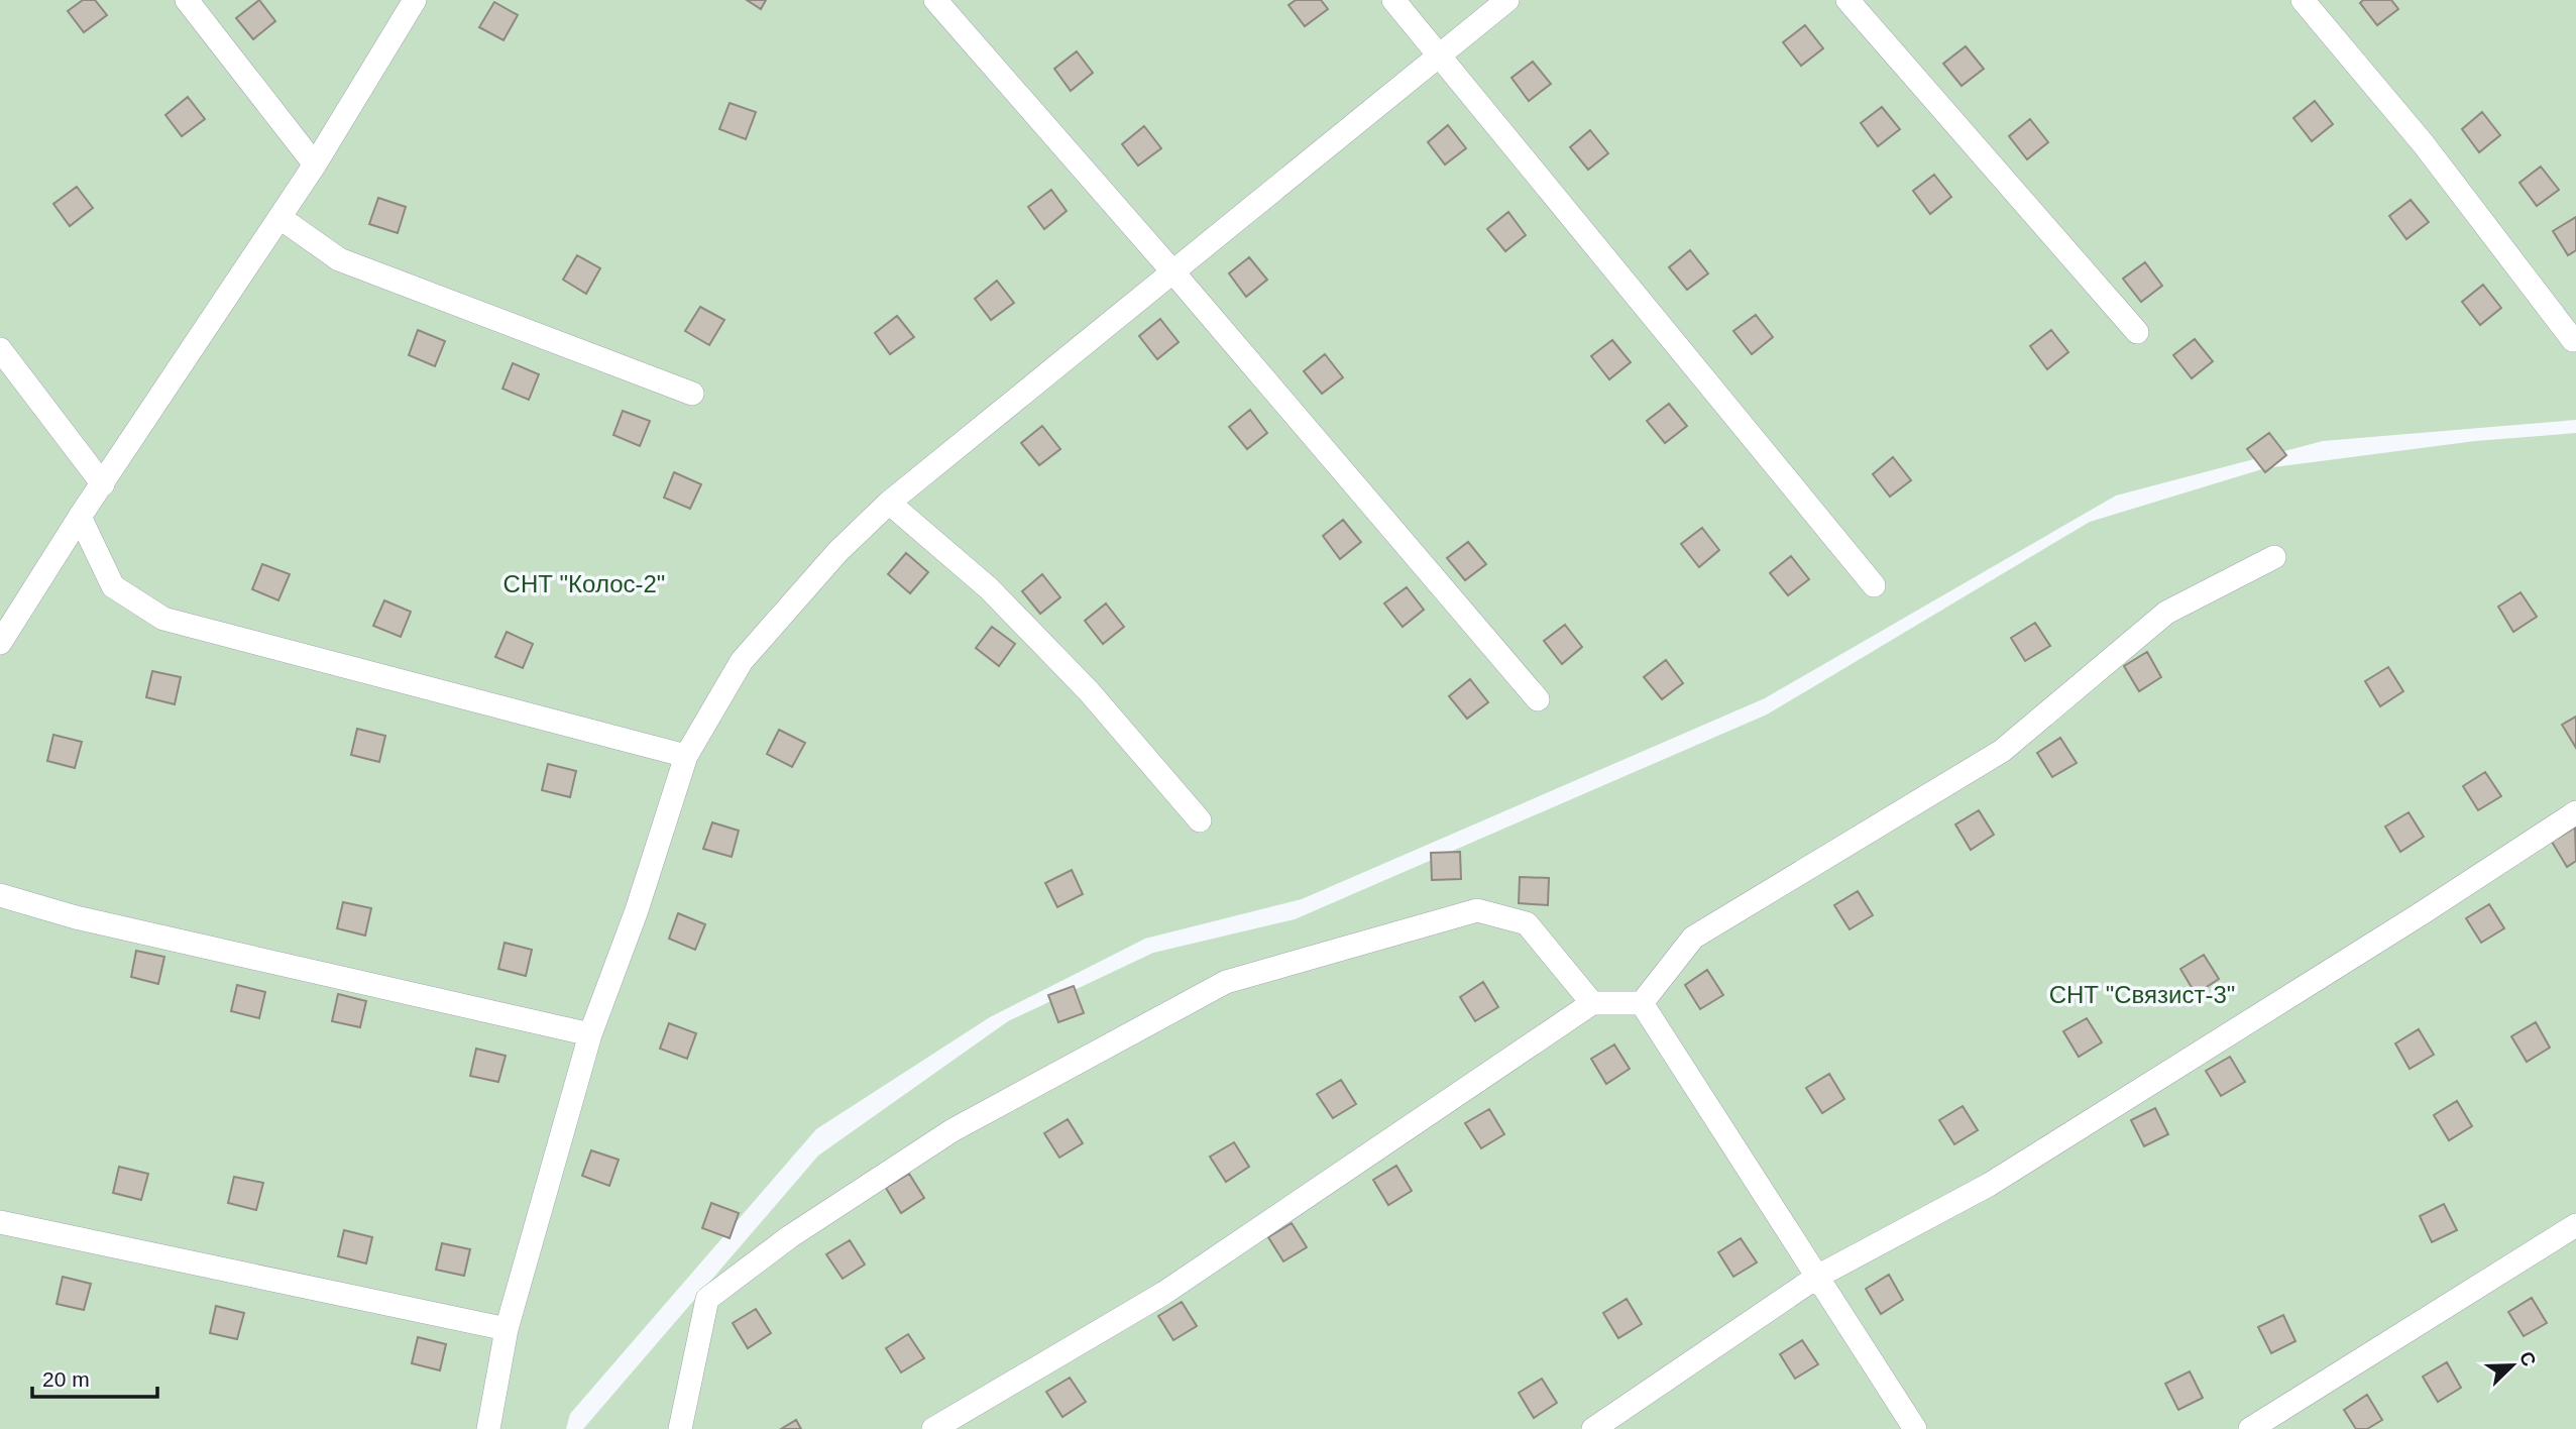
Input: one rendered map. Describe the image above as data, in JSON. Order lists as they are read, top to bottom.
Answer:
{
  "parks": ["СНТ \"Колос-2\"", "СНТ \"Связист-3\""],
  "scale_bar": "20 m",
  "north": "top right"
}
